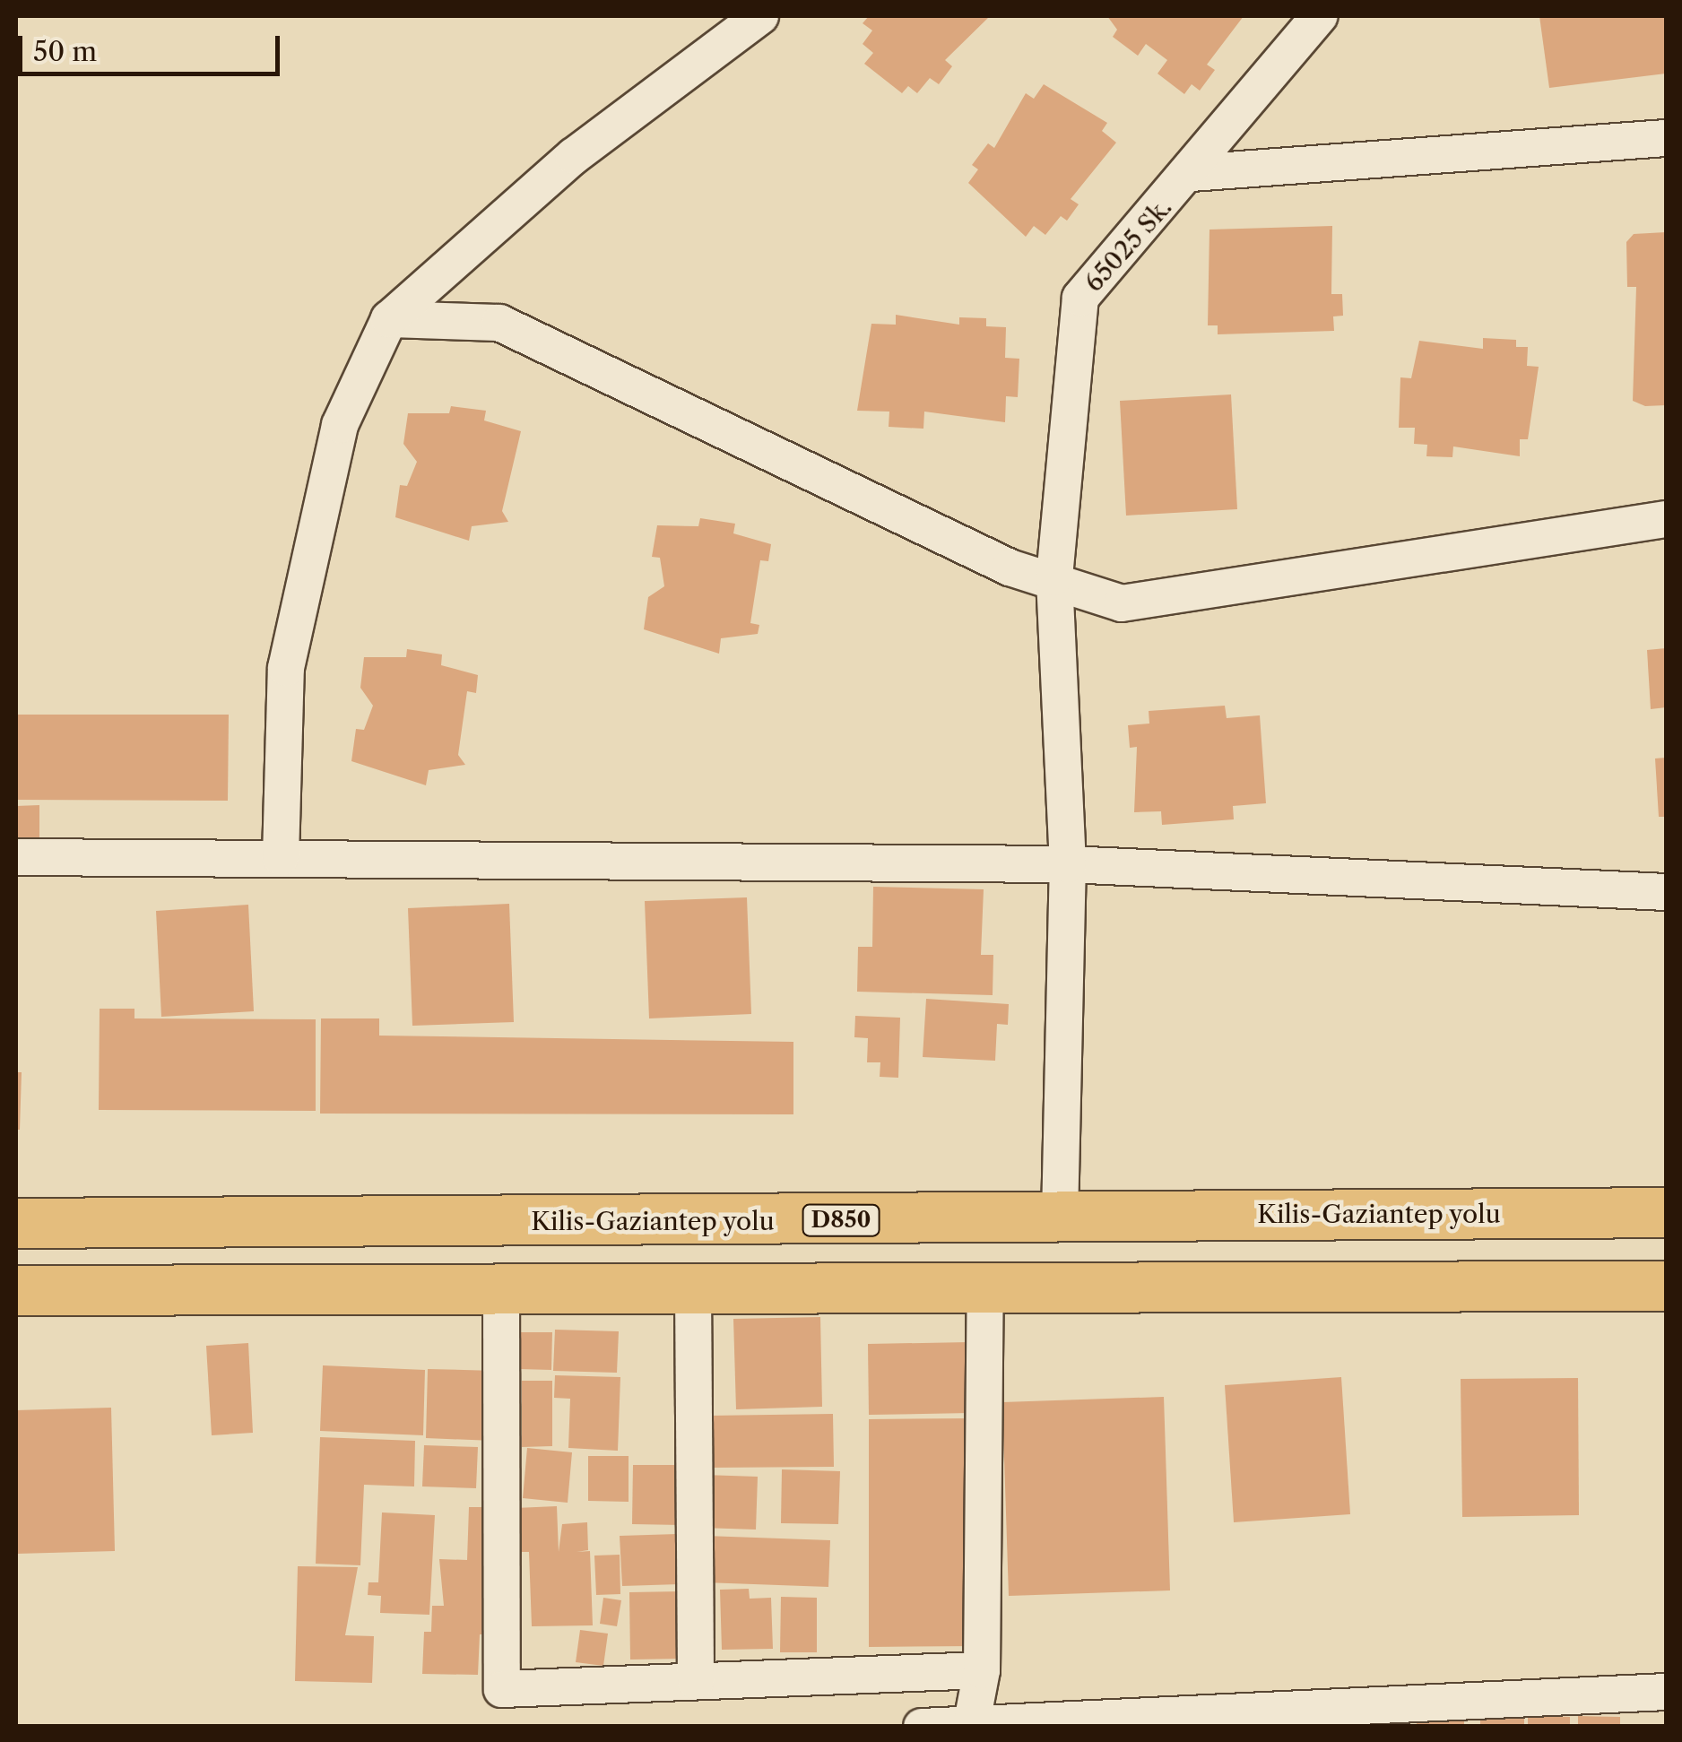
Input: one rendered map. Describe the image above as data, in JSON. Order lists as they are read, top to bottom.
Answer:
{
  "streets": {
    "highway": ["Kilis-Gaziantep yolu", "D850"],
    "street": ["65025 Sk."]
  },
  "crossings": [
    ["65025 Sk.", "Kilis-Gaziantep yolu"]
  ],
  "scale_bar": "50 m"
}
